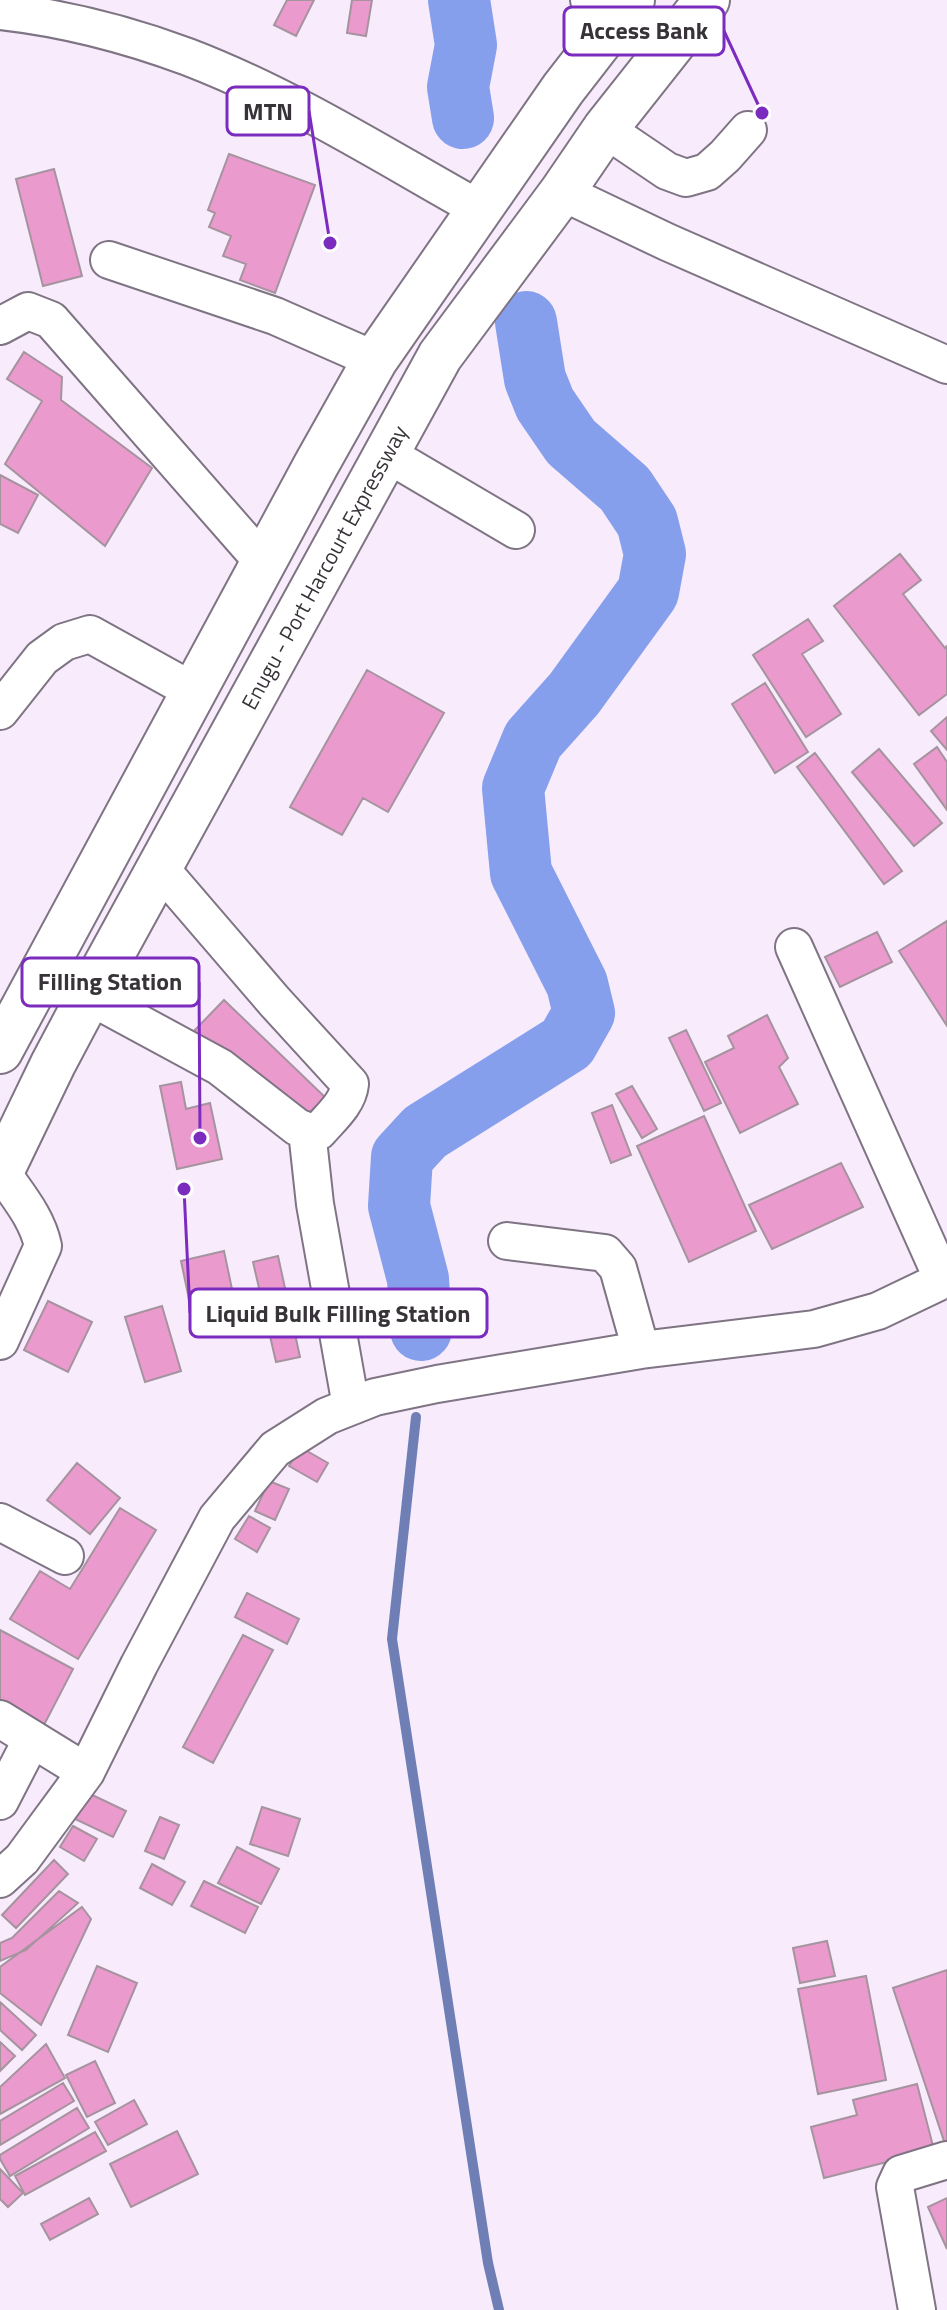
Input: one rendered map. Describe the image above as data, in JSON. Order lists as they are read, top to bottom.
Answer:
{
  "streets": {
    "highway": ["Enugu - Port Harcourt Expressway"]
  },
  "places": [
    "Access Bank",
    "MTN",
    "Filling Station",
    "Liquid Bulk Filling Station"
  ]
}
